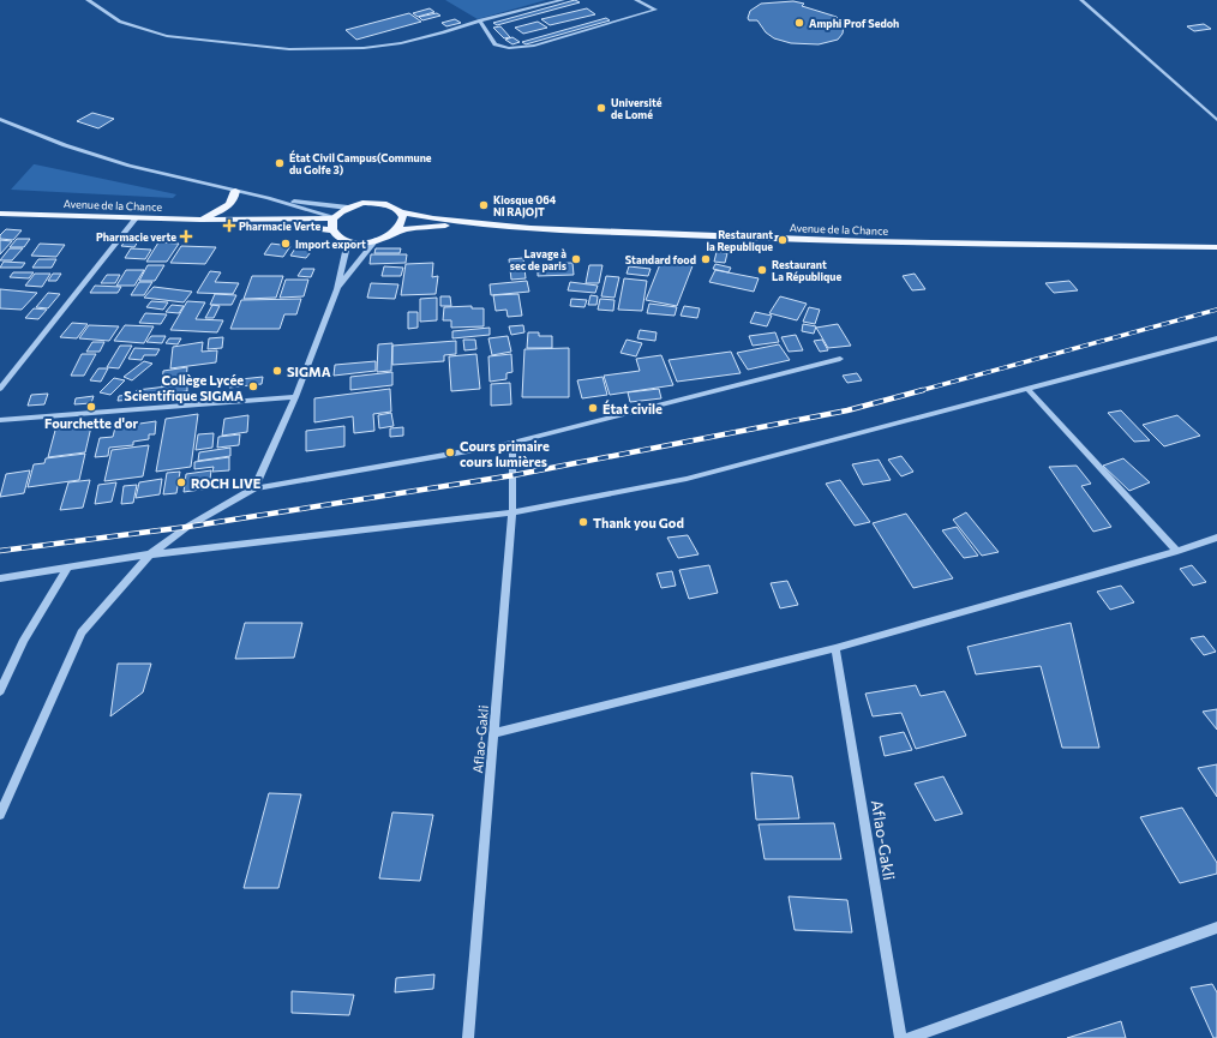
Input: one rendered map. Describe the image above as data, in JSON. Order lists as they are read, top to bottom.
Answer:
{
  "streets": {
    "main road": ["Avenue de la Chance"],
    "street": ["Aflao-Gakli"]
  },
  "places": {
    "other": [
      "Amphi Prof Sedoh",
      "Université de Lomé",
      "État Civil Campus(Commune du Golfe 3)",
      "Kiosque 064 NI RAJOJT",
      "Restaurant la Republique",
      "Import export",
      "Lavage à sec de paris",
      "Standard food",
      "Restaurant La République",
      "SIGMA",
      "Collège Lycée Scientifique SIGMA",
      "Fourchette d'or",
      "État civile",
      "Cours primaire cours lumières",
      "ROCH LIVE",
      "Thank you God"
    ],
    "health": ["Pharmacie Verte", "Pharmacie verte"]
  }
}
